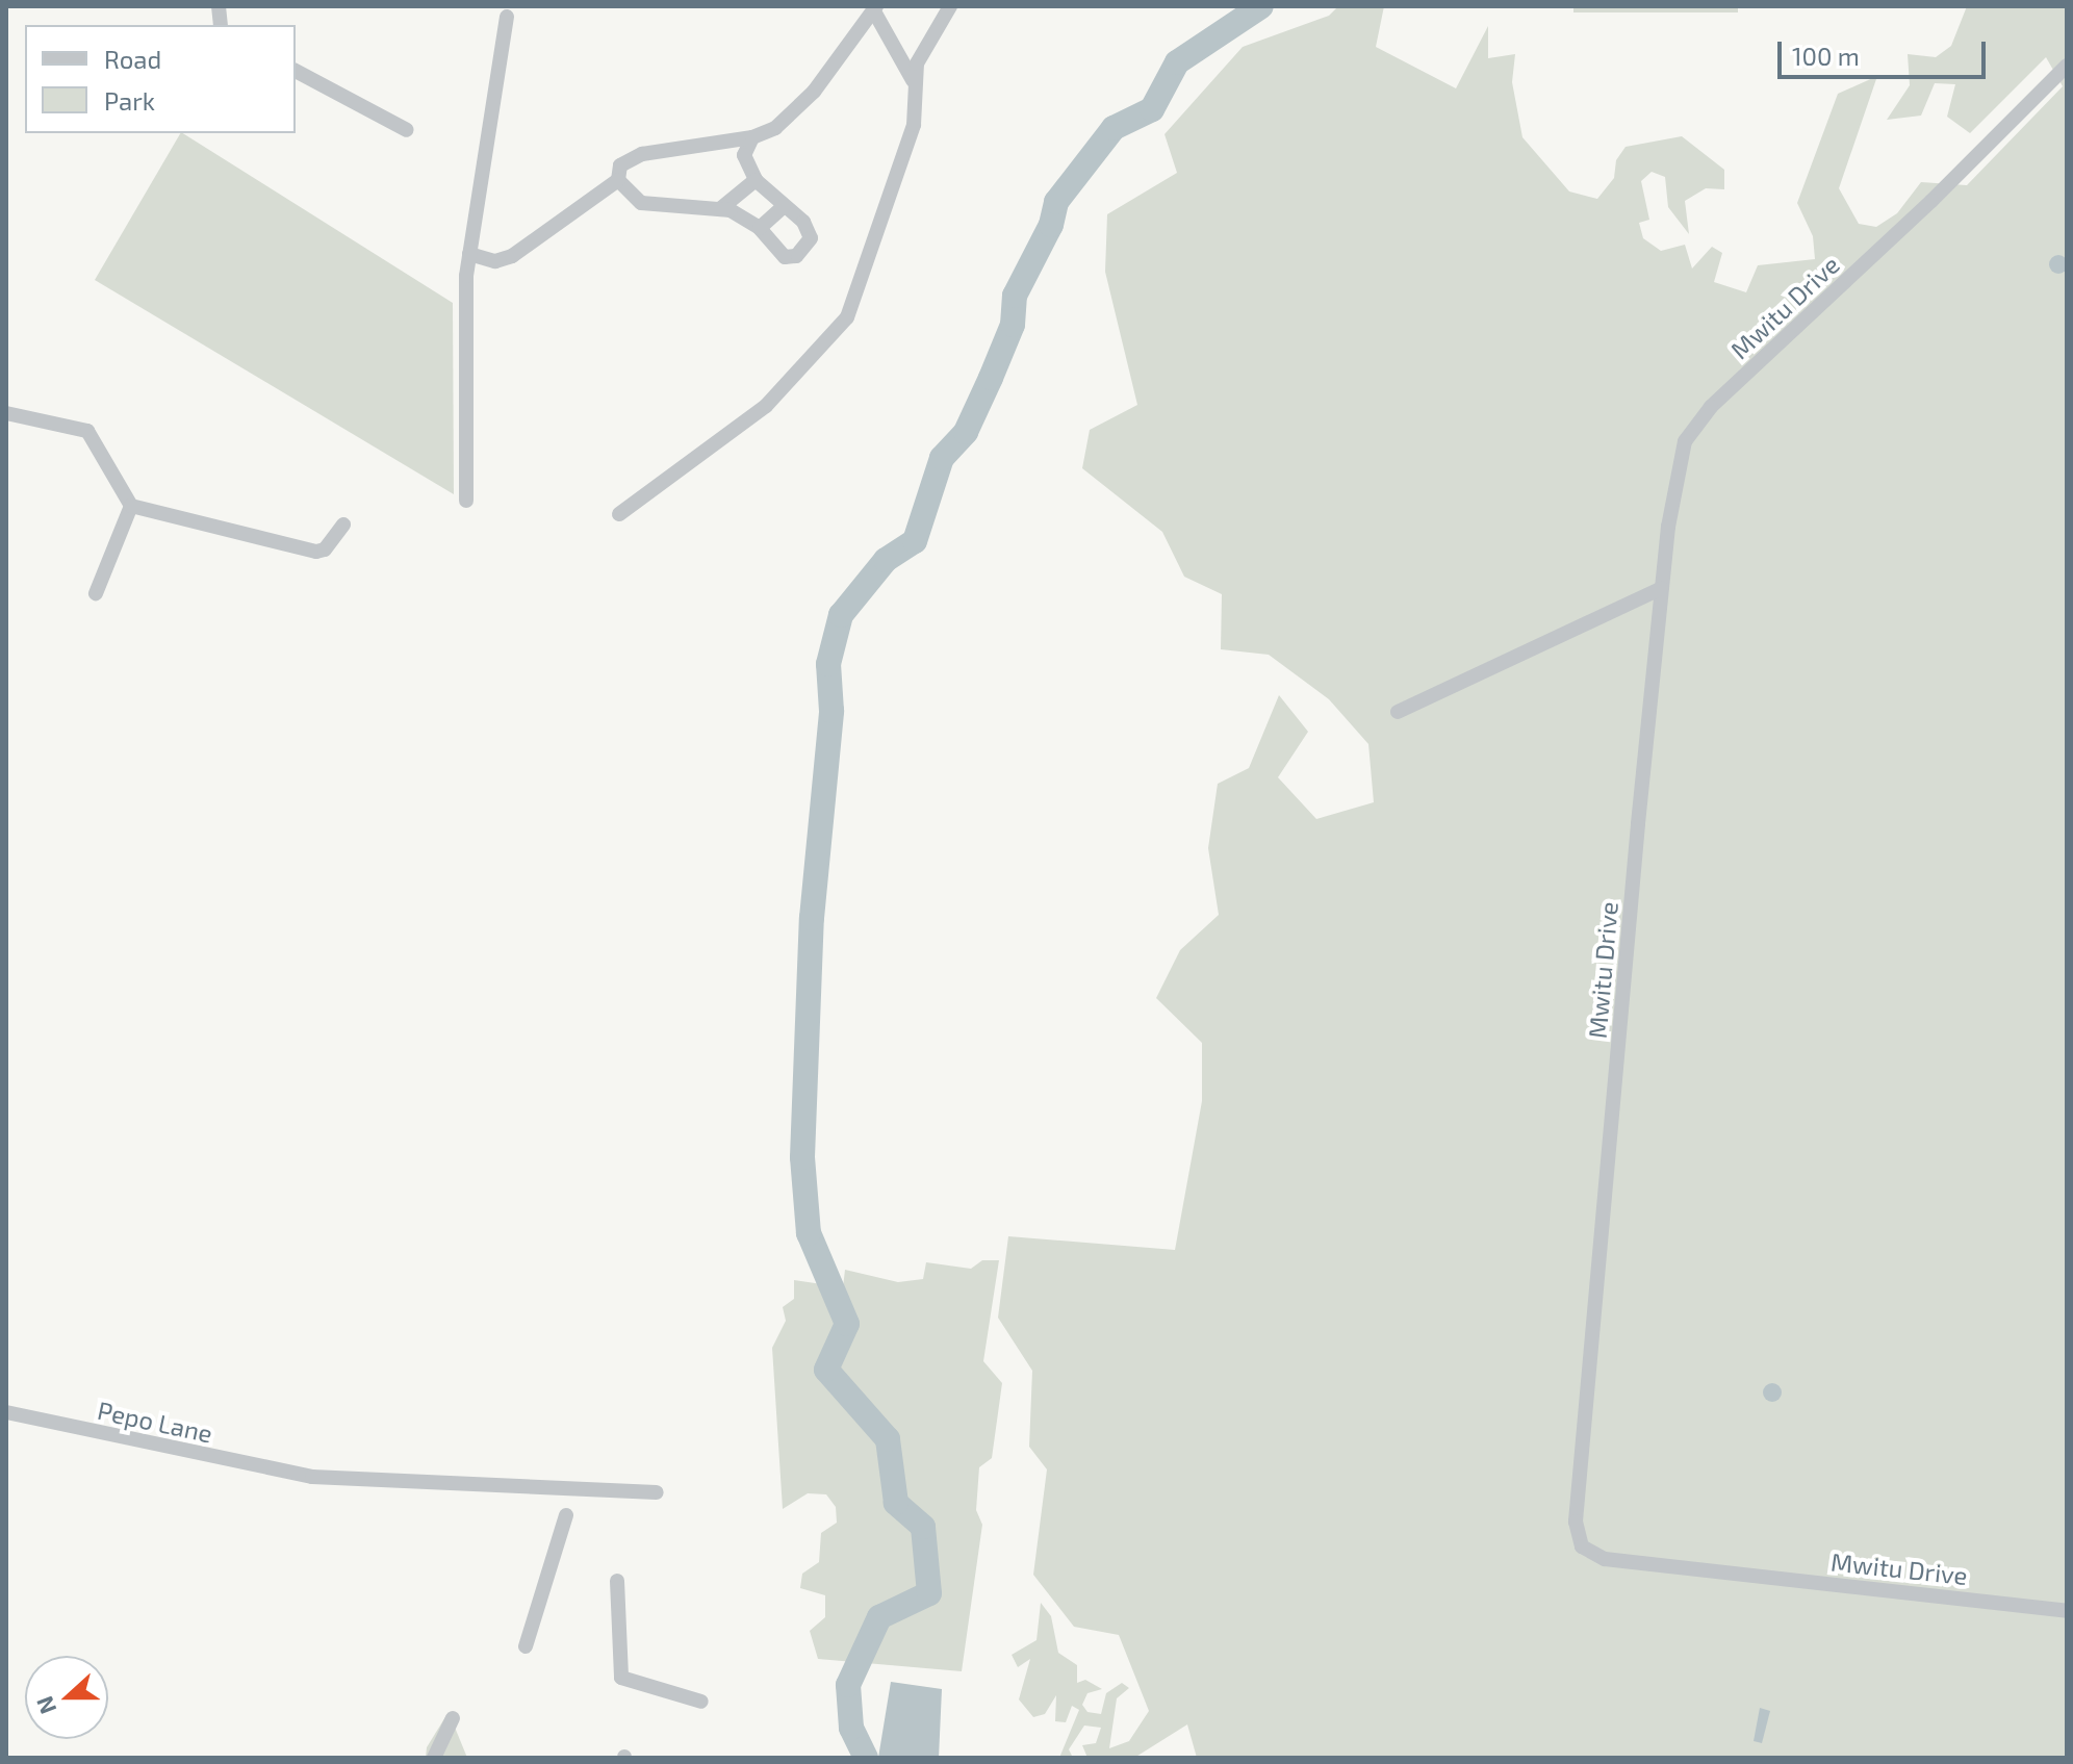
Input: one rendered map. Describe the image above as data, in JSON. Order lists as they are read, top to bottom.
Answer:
{
  "streets": {
    "street": ["Mwitu Drive", "Pepo Lane"]
  },
  "legend": ["Road", "Park"],
  "scale_bar": "100 m",
  "north": "left"
}
